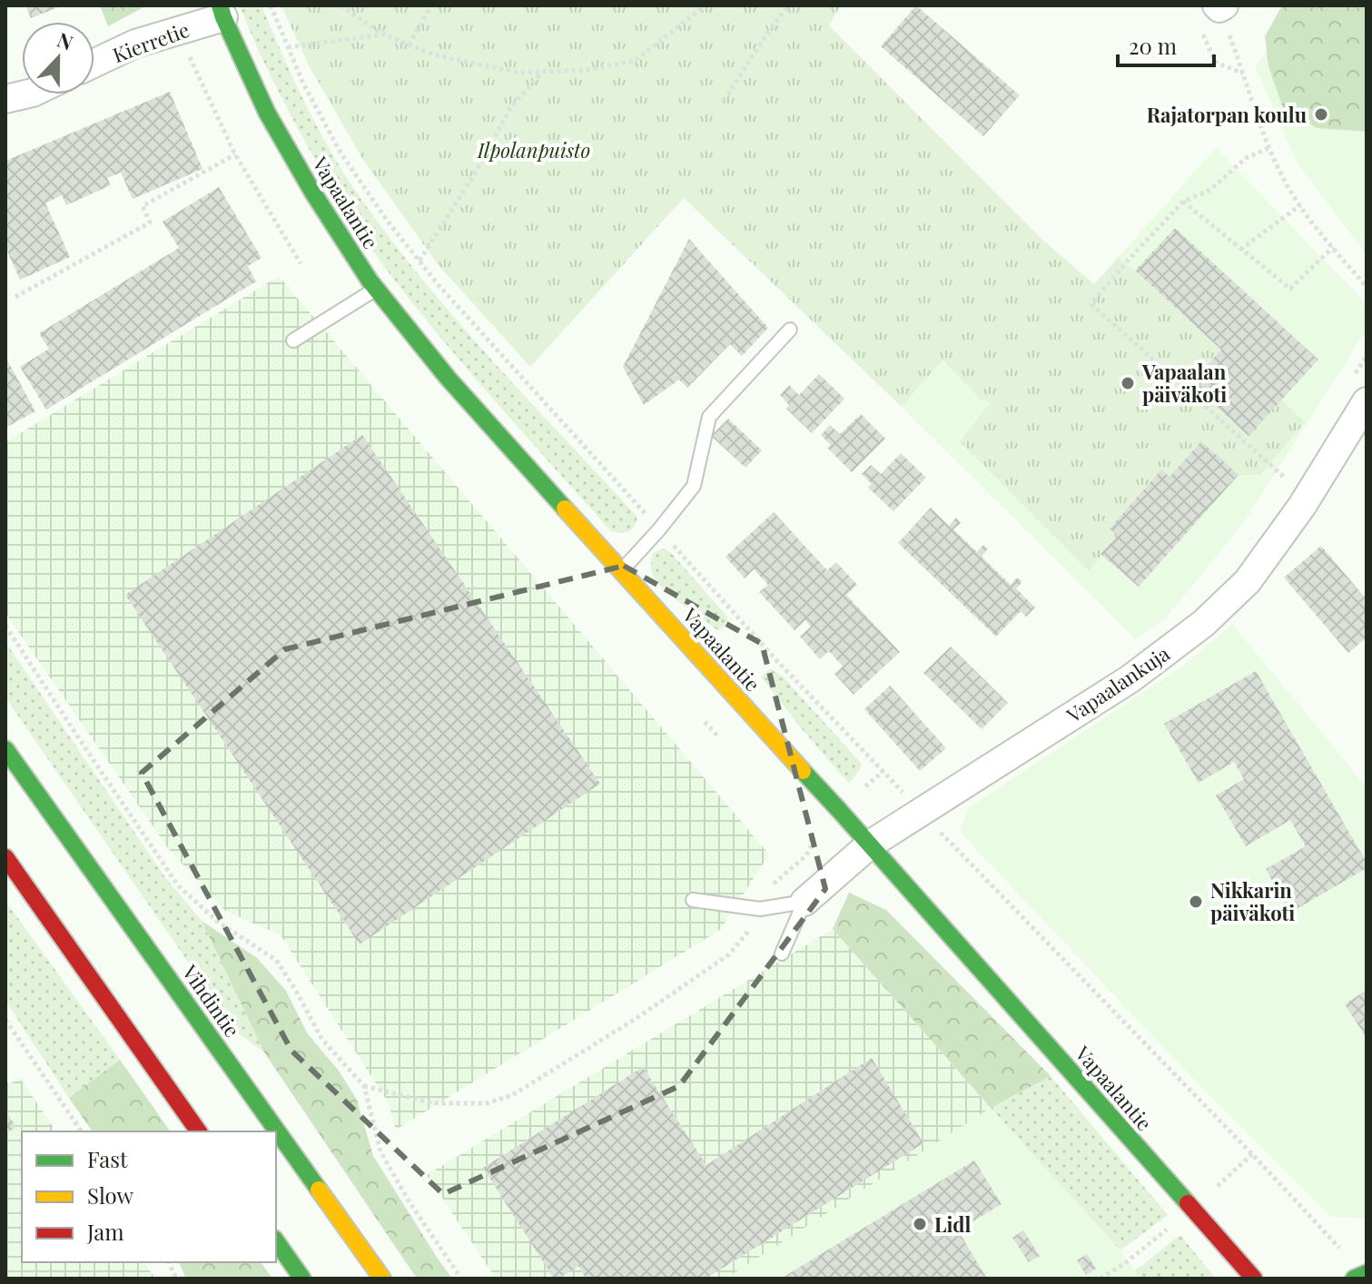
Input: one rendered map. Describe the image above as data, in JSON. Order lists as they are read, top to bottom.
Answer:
{
  "streets": {
    "street": [
      "Kierretie",
      "Vapaalantie",
      "Vapaalankuja",
      "Vihdintie"
    ]
  },
  "crossings": [
    ["Kierretie", "Vapaalantie"],
    ["Vapaalantie", "Vapaalankuja"]
  ],
  "parks": ["Ilpolanpuisto"],
  "places": [
    "Rajatorpan koulu",
    "Vapaalan päiväkoti",
    "Nikkarin päiväkoti",
    "Lidl"
  ],
  "legend": ["Fast", "Slow", "Jam"],
  "scale_bar": "20 m",
  "north": "top"
}
